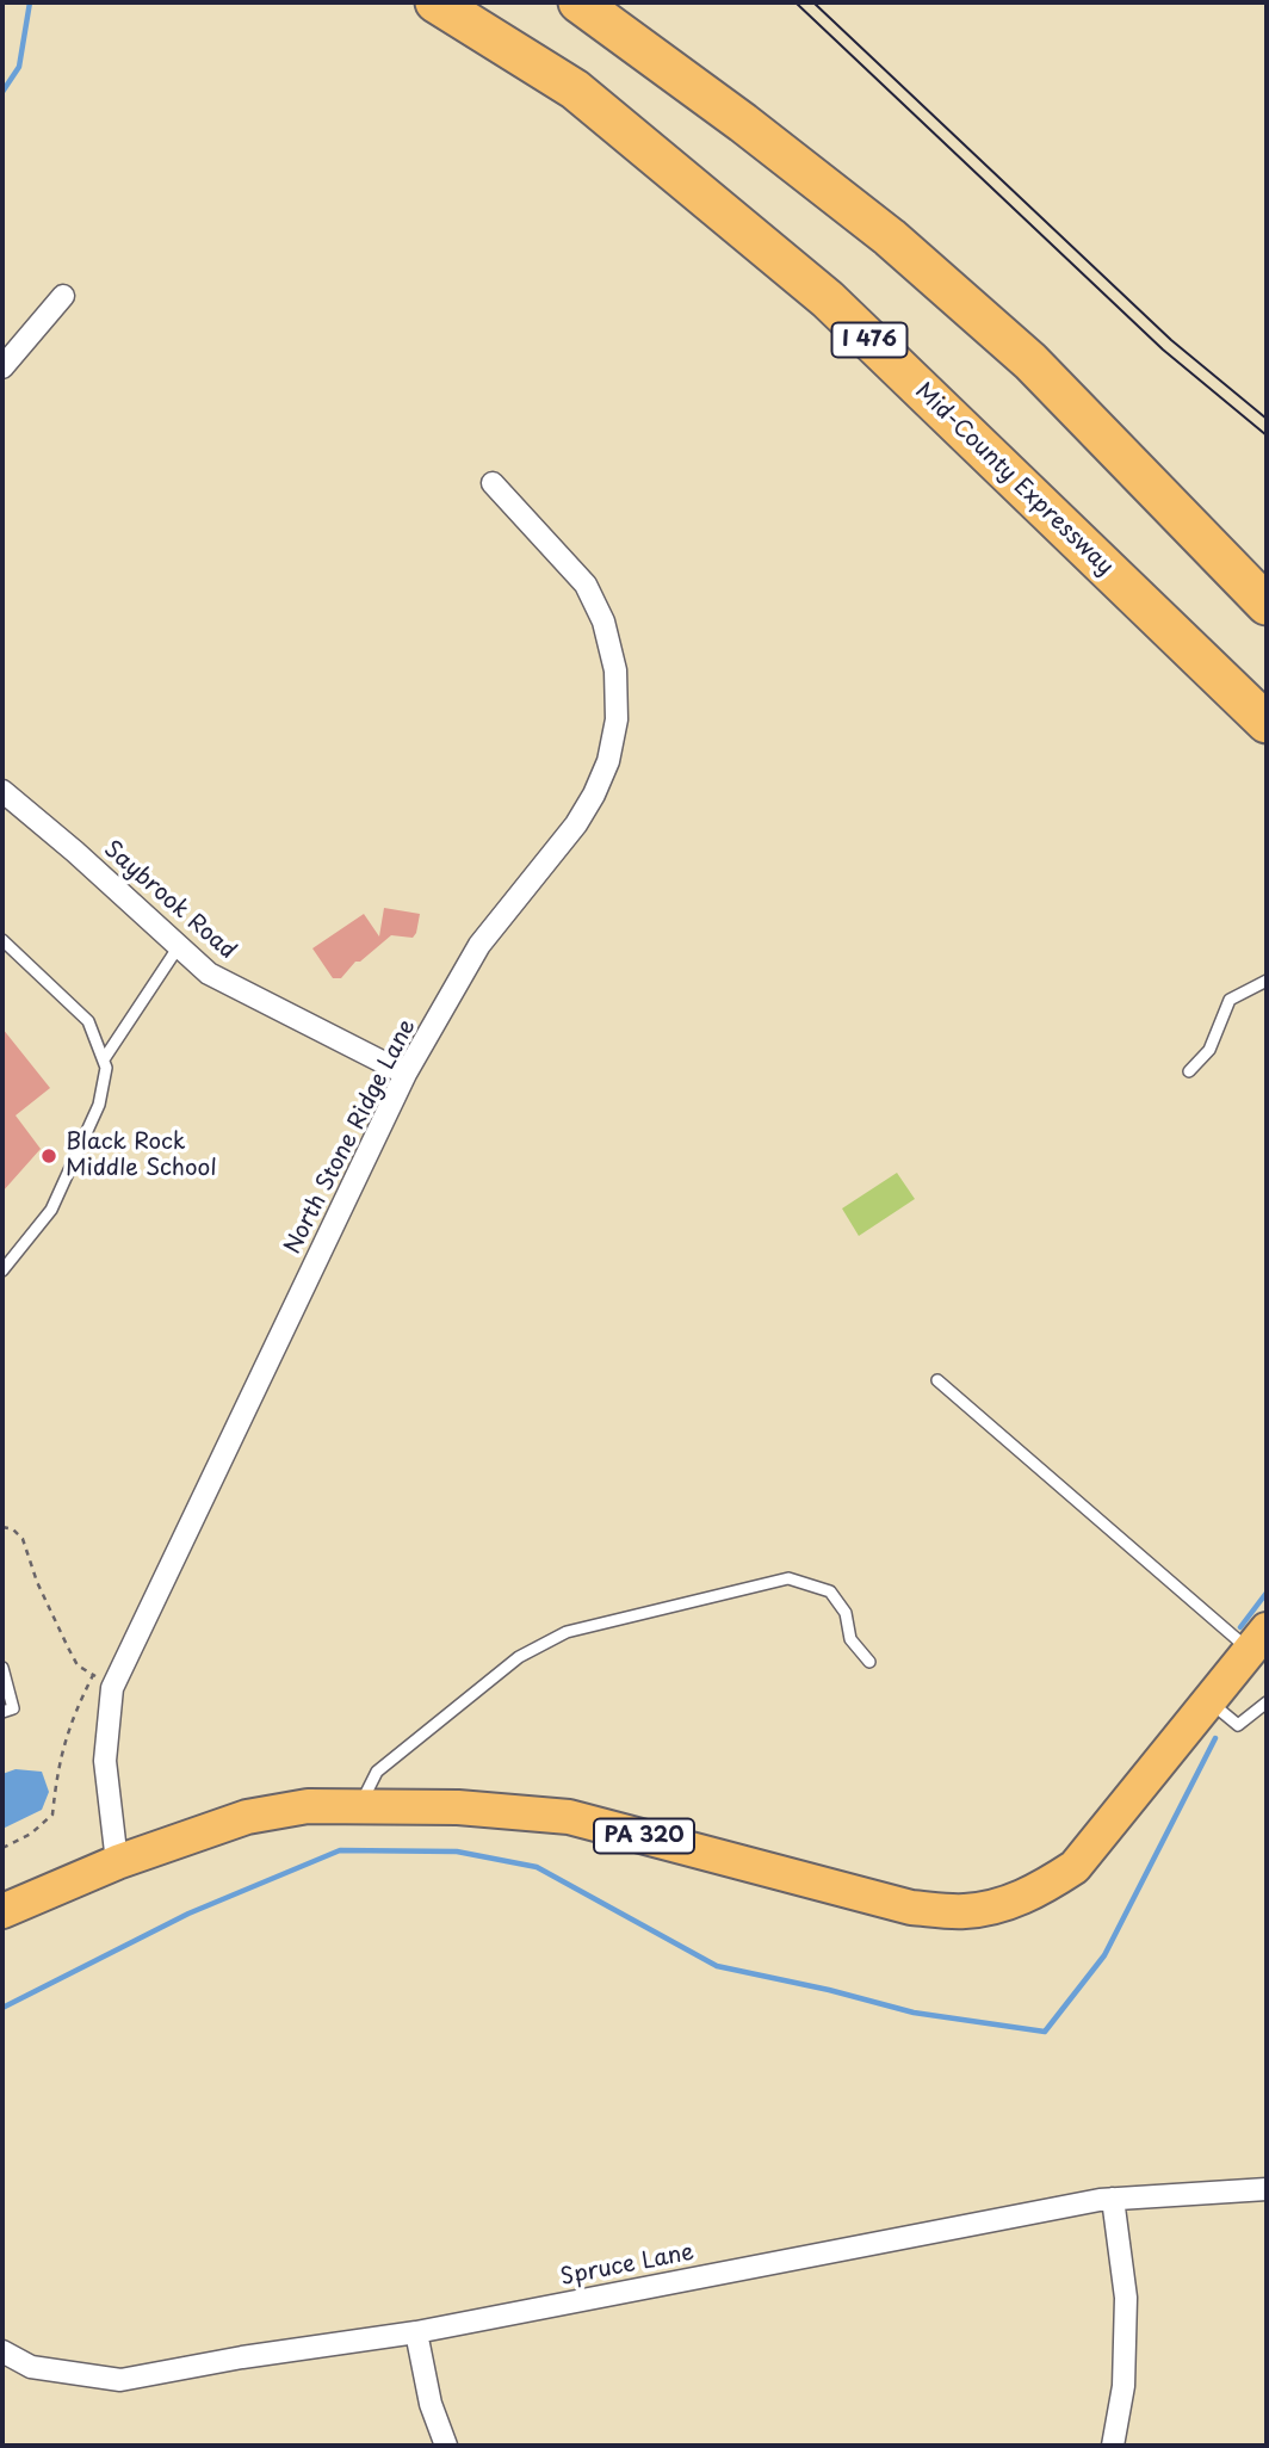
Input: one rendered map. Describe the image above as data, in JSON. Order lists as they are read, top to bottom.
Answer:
{
  "streets": {
    "highway": ["I 476", "Mid-County Expressway"],
    "main road": ["PA 320"],
    "street": ["Saybrook Road", "North Stone Ridge Lane", "Spruce Lane"]
  },
  "crossings": [
    ["Saybrook Road", "North Stone Ridge Lane"],
    ["North Stone Ridge Lane", "PA 320"]
  ],
  "places": ["Black Rock Middle School"]
}
